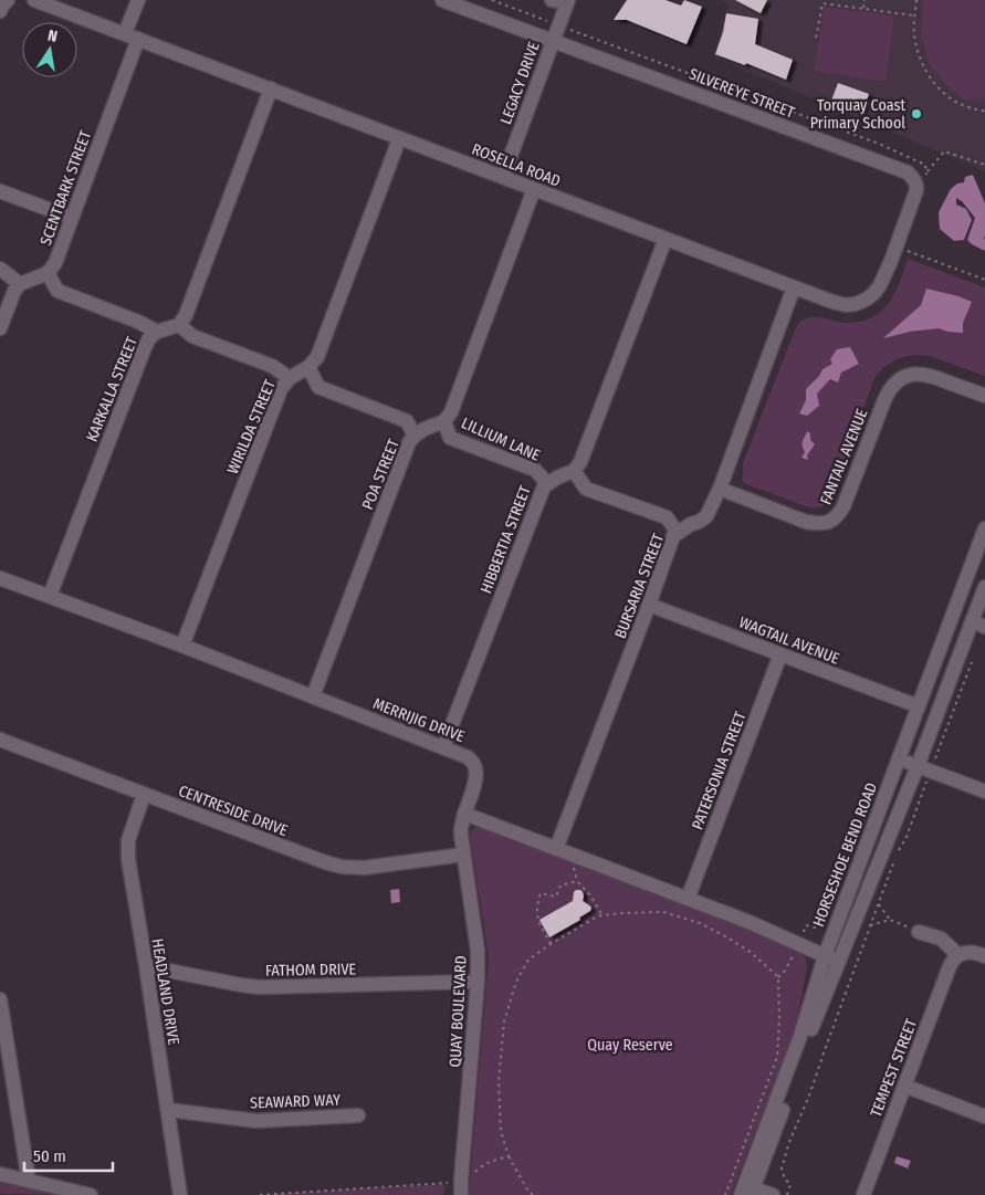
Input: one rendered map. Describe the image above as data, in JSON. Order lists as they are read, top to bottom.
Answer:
{
  "streets": {
    "street": [
      "LEGACY DRIVE",
      "SILVEREYE STREET",
      "ROSELLA ROAD",
      "SCENTBARK STREET",
      "KARKALLA STREET",
      "WIRILDA STREET",
      "LILLIUM LANE",
      "FANTAIL AVENUE",
      "POA STREET",
      "HIBBERTIA STREET",
      "BURSARIA STREET",
      "WAGTAIL AVENUE",
      "MERRIJIG DRIVE",
      "PATERSONIA STREET",
      "CENTRESIDE DRIVE",
      "HORSESHOE BEND ROAD",
      "FATHOM DRIVE",
      "HEADLAND DRIVE",
      "QUAY BOULEVARD",
      "TEMPEST STREET",
      "SEAWARD WAY"
    ]
  },
  "crossings": [
    ["LEGACY DRIVE", "SILVEREYE STREET"],
    ["LEGACY DRIVE", "ROSELLA ROAD"],
    ["SILVEREYE STREET", "ROSELLA ROAD"],
    ["ROSELLA ROAD", "SCENTBARK STREET"],
    ["ROSELLA ROAD", "BURSARIA STREET"],
    ["KARKALLA STREET", "MERRIJIG DRIVE"],
    ["WIRILDA STREET", "MERRIJIG DRIVE"],
    ["LILLIUM LANE", "POA STREET"],
    ["LILLIUM LANE", "HIBBERTIA STREET"],
    ["FANTAIL AVENUE", "BURSARIA STREET"],
    ["POA STREET", "MERRIJIG DRIVE"],
    ["HIBBERTIA STREET", "MERRIJIG DRIVE"],
    ["BURSARIA STREET", "WAGTAIL AVENUE"],
    ["WAGTAIL AVENUE", "PATERSONIA STREET"],
    ["WAGTAIL AVENUE", "HORSESHOE BEND ROAD"],
    ["MERRIJIG DRIVE", "QUAY BOULEVARD"],
    ["CENTRESIDE DRIVE", "HEADLAND DRIVE"],
    ["CENTRESIDE DRIVE", "QUAY BOULEVARD"],
    ["FATHOM DRIVE", "HEADLAND DRIVE"],
    ["FATHOM DRIVE", "QUAY BOULEVARD"],
    ["HEADLAND DRIVE", "SEAWARD WAY"]
  ],
  "parks": ["Quay Reserve"],
  "places": ["Torquay Coast Primary School"],
  "scale_bar": "50 m",
  "north": "top"
}
